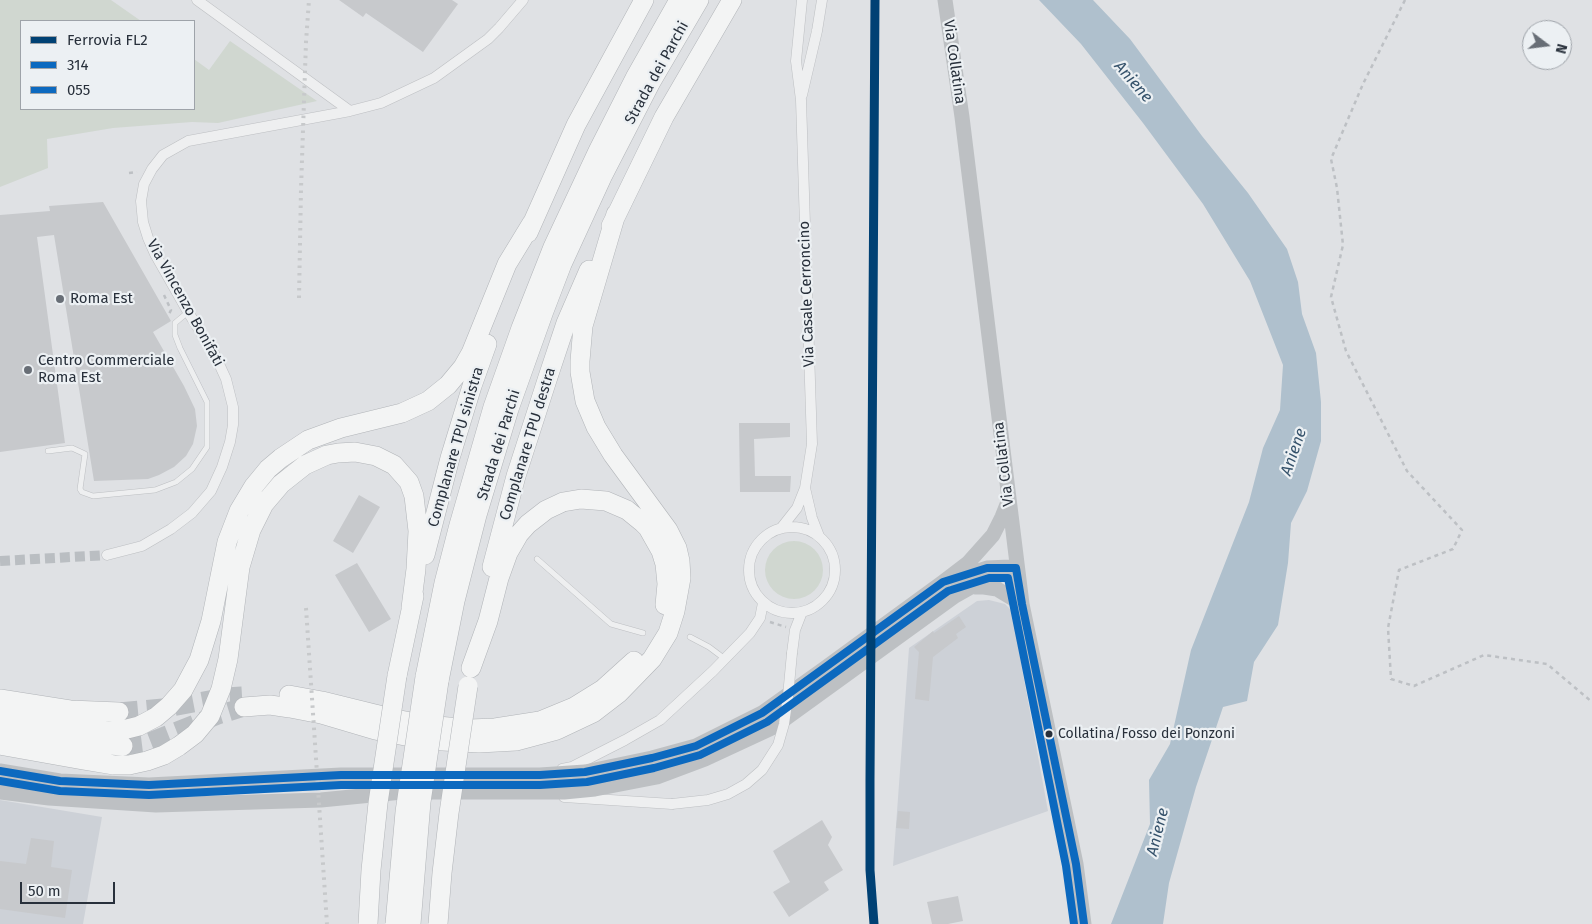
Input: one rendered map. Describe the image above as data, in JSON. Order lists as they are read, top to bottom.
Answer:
{
  "streets": {
    "highway": ["Strada dei Parchi", "Complanare TPU destra", "Complanare TPU sinistra"],
    "street": ["Via Collatina", "Via Casale Cerroncino", "Via Vincenzo Bonifati"]
  },
  "water": ["Aniene"],
  "places": ["Roma Est", "Centro Commerciale Roma Est", "Collatina/Fosso dei Ponzoni"],
  "lines": ["rail line FL2", "transit line 314", "transit line 055"],
  "legend": ["Ferrovia FL2", "314", "055"],
  "scale_bar": "50 m",
  "north": "right"
}
